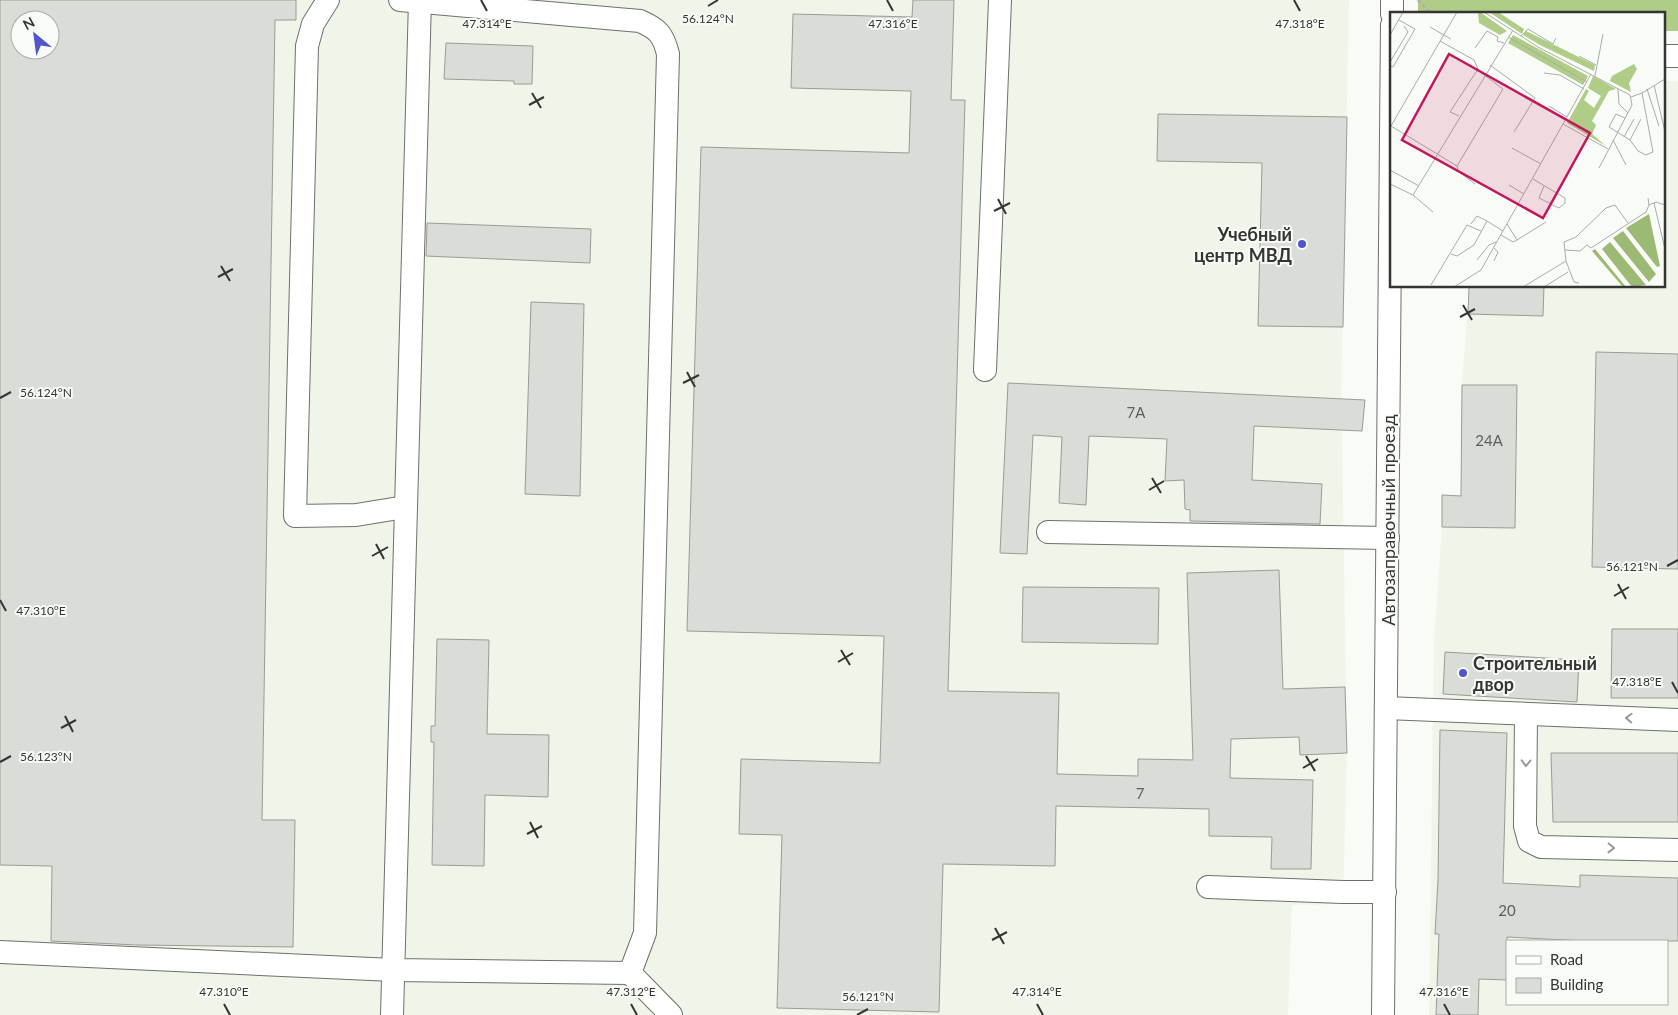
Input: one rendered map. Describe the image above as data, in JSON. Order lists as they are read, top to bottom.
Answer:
{
  "streets": {
    "street": ["Автозаправочный проезд"]
  },
  "places": ["Учебный центр МВД", "Строительный двор"],
  "house_numbers": [
    "7А",
    "24А",
    "7",
    "20"
  ],
  "legend": ["Road", "Building"],
  "north": "top left",
  "coordinates": [
    "56.124°N",
    "47.314°E",
    "47.316°E",
    "47.318°E",
    "56.121°N",
    "47.310°E",
    "56.123°N",
    "47.312°E"
  ]
}
